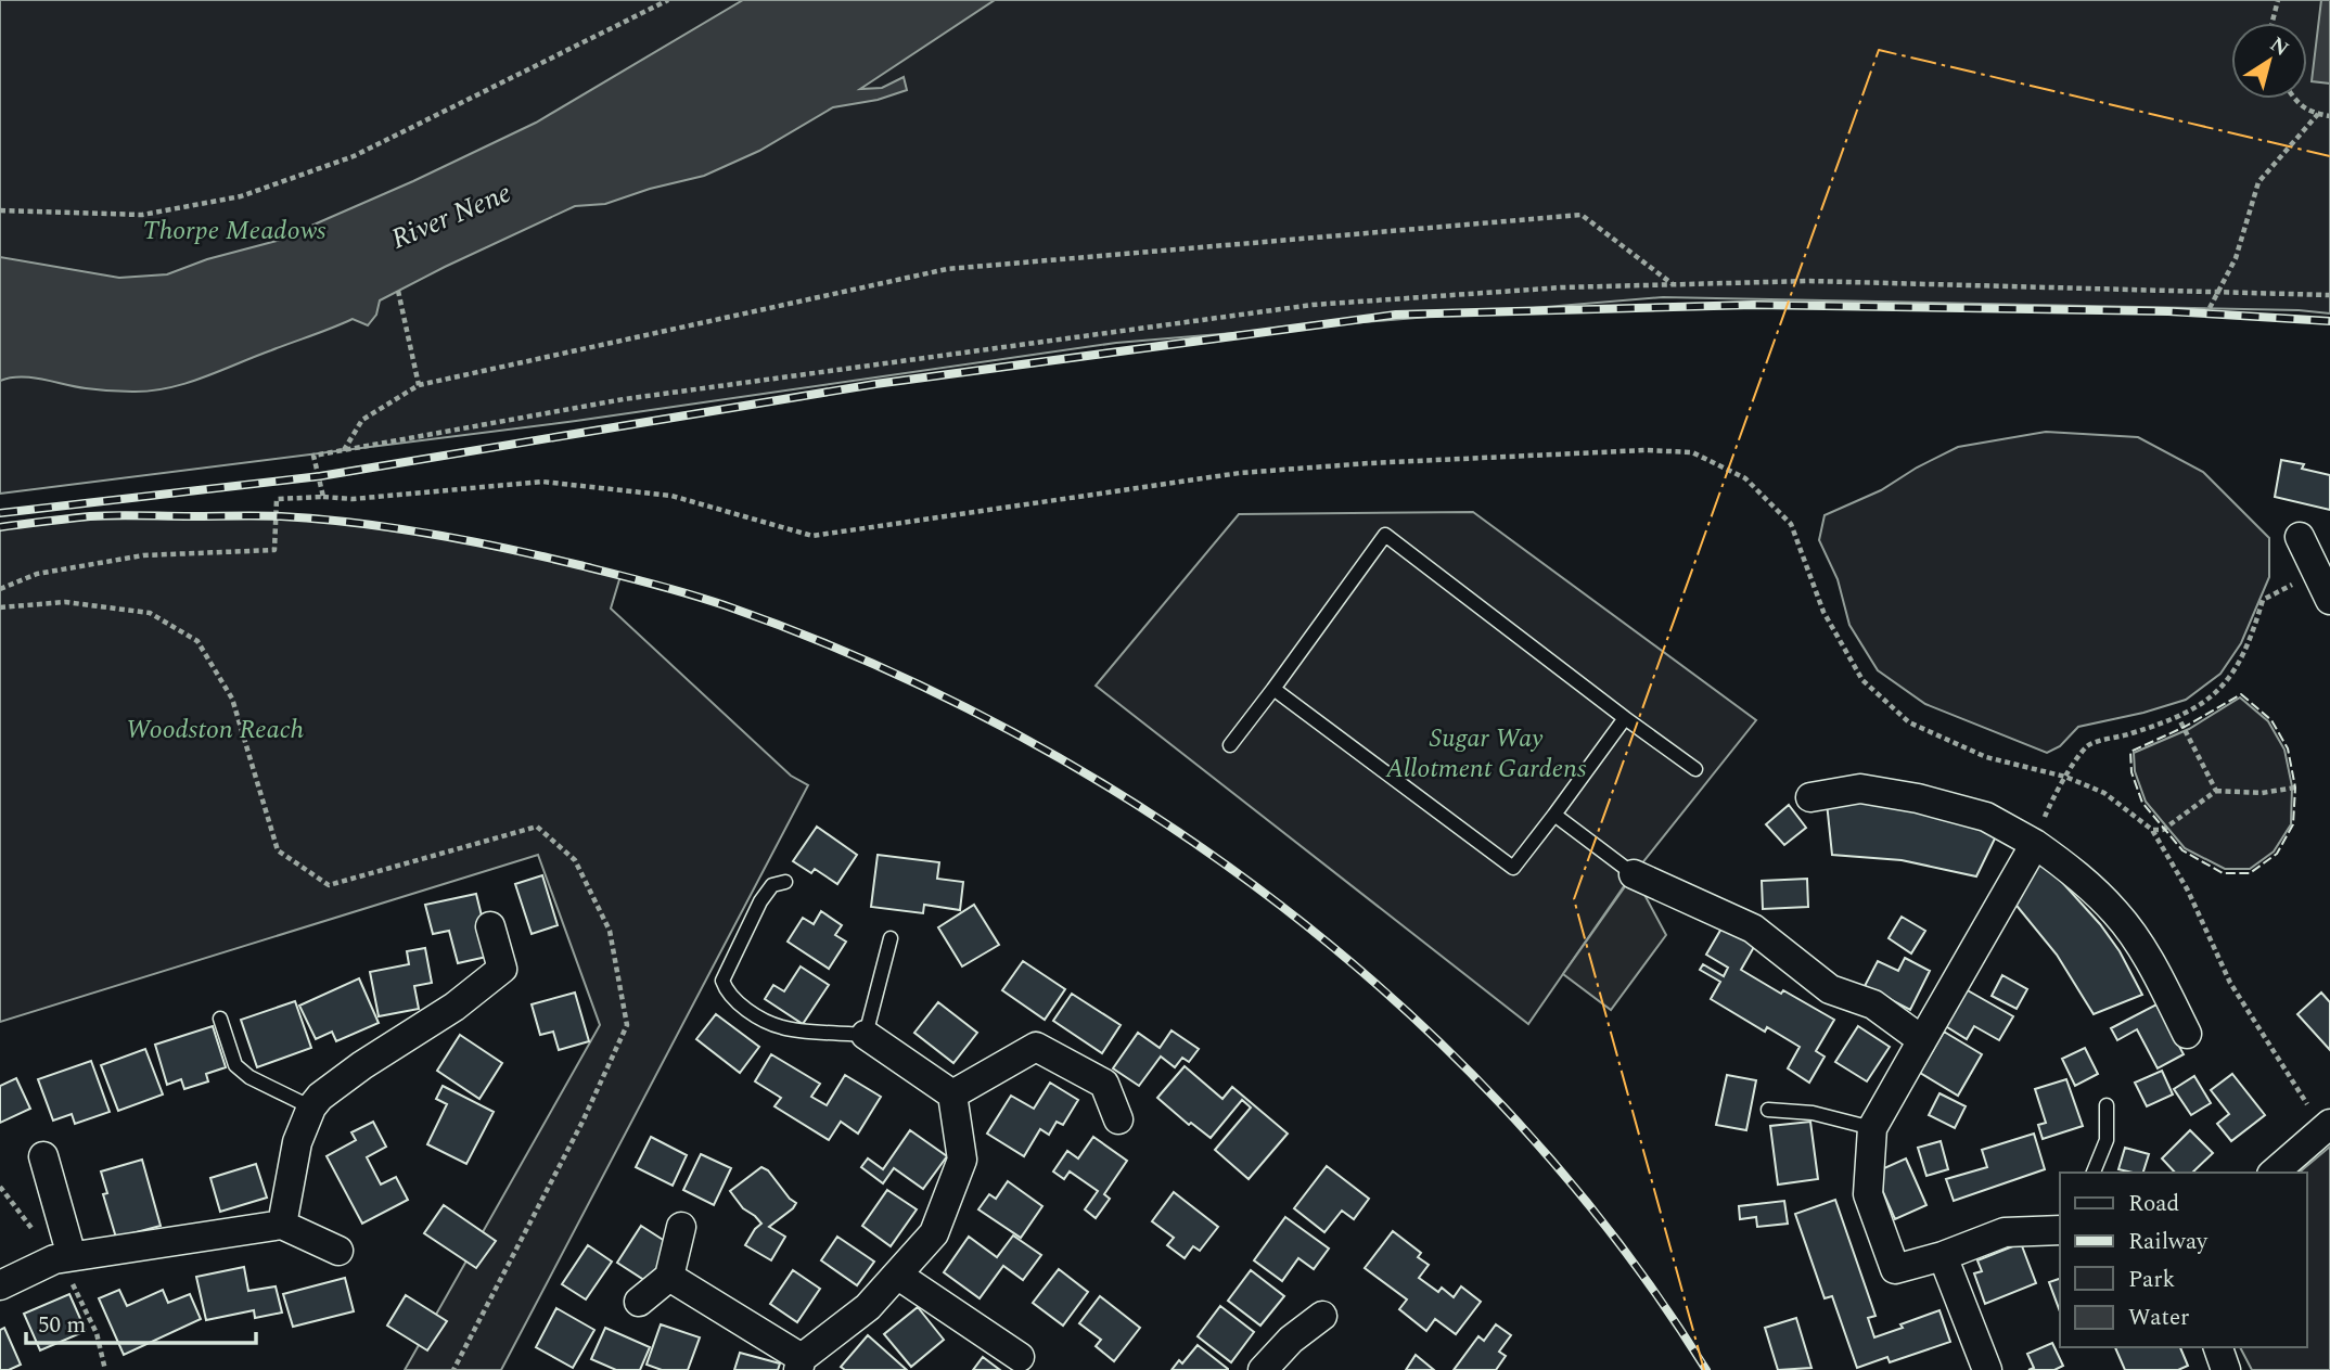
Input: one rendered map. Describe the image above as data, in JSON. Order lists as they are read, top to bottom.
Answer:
{
  "water": ["River Nene"],
  "parks": ["Thorpe Meadows", "Woodston Reach", "Sugar Way Allotment Gardens"],
  "legend": [
    "Road",
    "Railway",
    "Park",
    "Water"
  ],
  "scale_bar": "50 m",
  "north": "top right"
}
